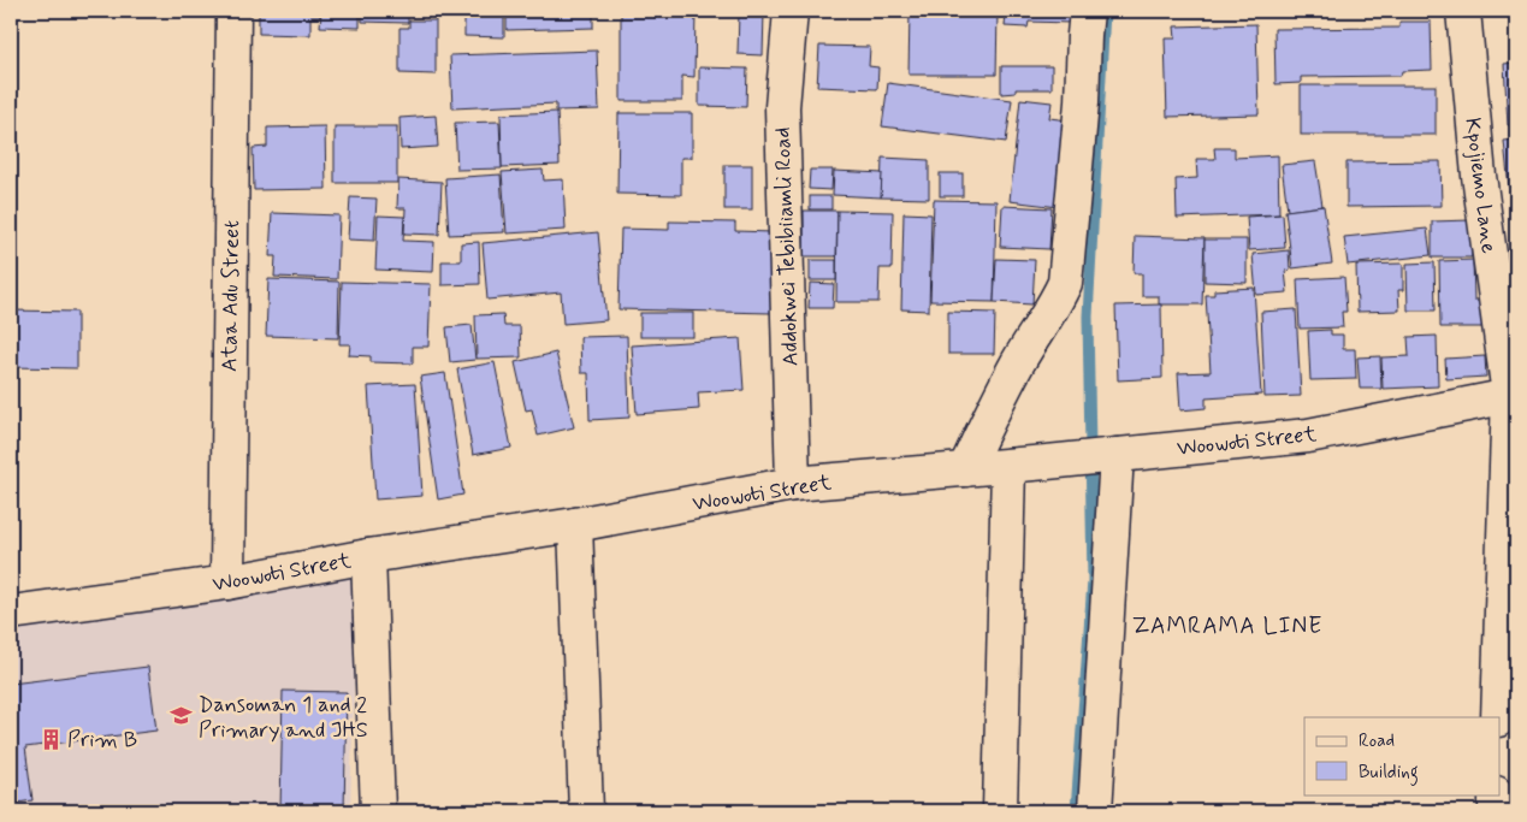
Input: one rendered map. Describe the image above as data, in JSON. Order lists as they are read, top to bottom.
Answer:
{
  "streets": {
    "street": [
      "Kpojiemo Lane",
      "Addokwei Tebibiiamli Road",
      "Ataa Adu Street",
      "Woowoti Street"
    ]
  },
  "crossings": [
    ["Kpojiemo Lane", "Woowoti Street"],
    ["Addokwei Tebibiiamli Road", "Woowoti Street"],
    ["Ataa Adu Street", "Woowoti Street"]
  ],
  "districts": ["ZAMRAMA LINE"],
  "places": {
    "school or university": ["Dansoman 1 and 2 Primary and JHS"],
    "building": ["Prim B"]
  },
  "legend": ["Road", "Building"]
}
